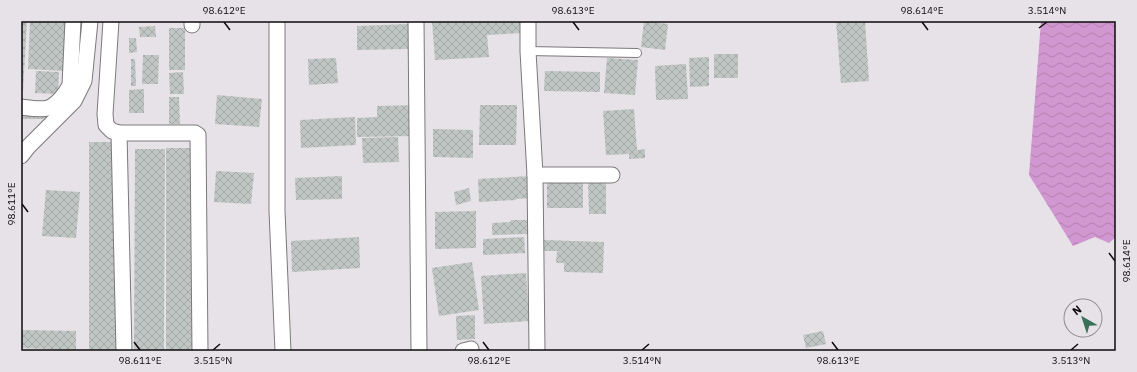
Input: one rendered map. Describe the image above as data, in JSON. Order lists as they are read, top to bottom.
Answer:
{
  "north": "top left",
  "coordinates": [
    "98.612°E",
    "98.613°E",
    "98.614°E",
    "3.514°N",
    "98.611°E",
    "3.515°N",
    "3.513°N"
  ]
}
